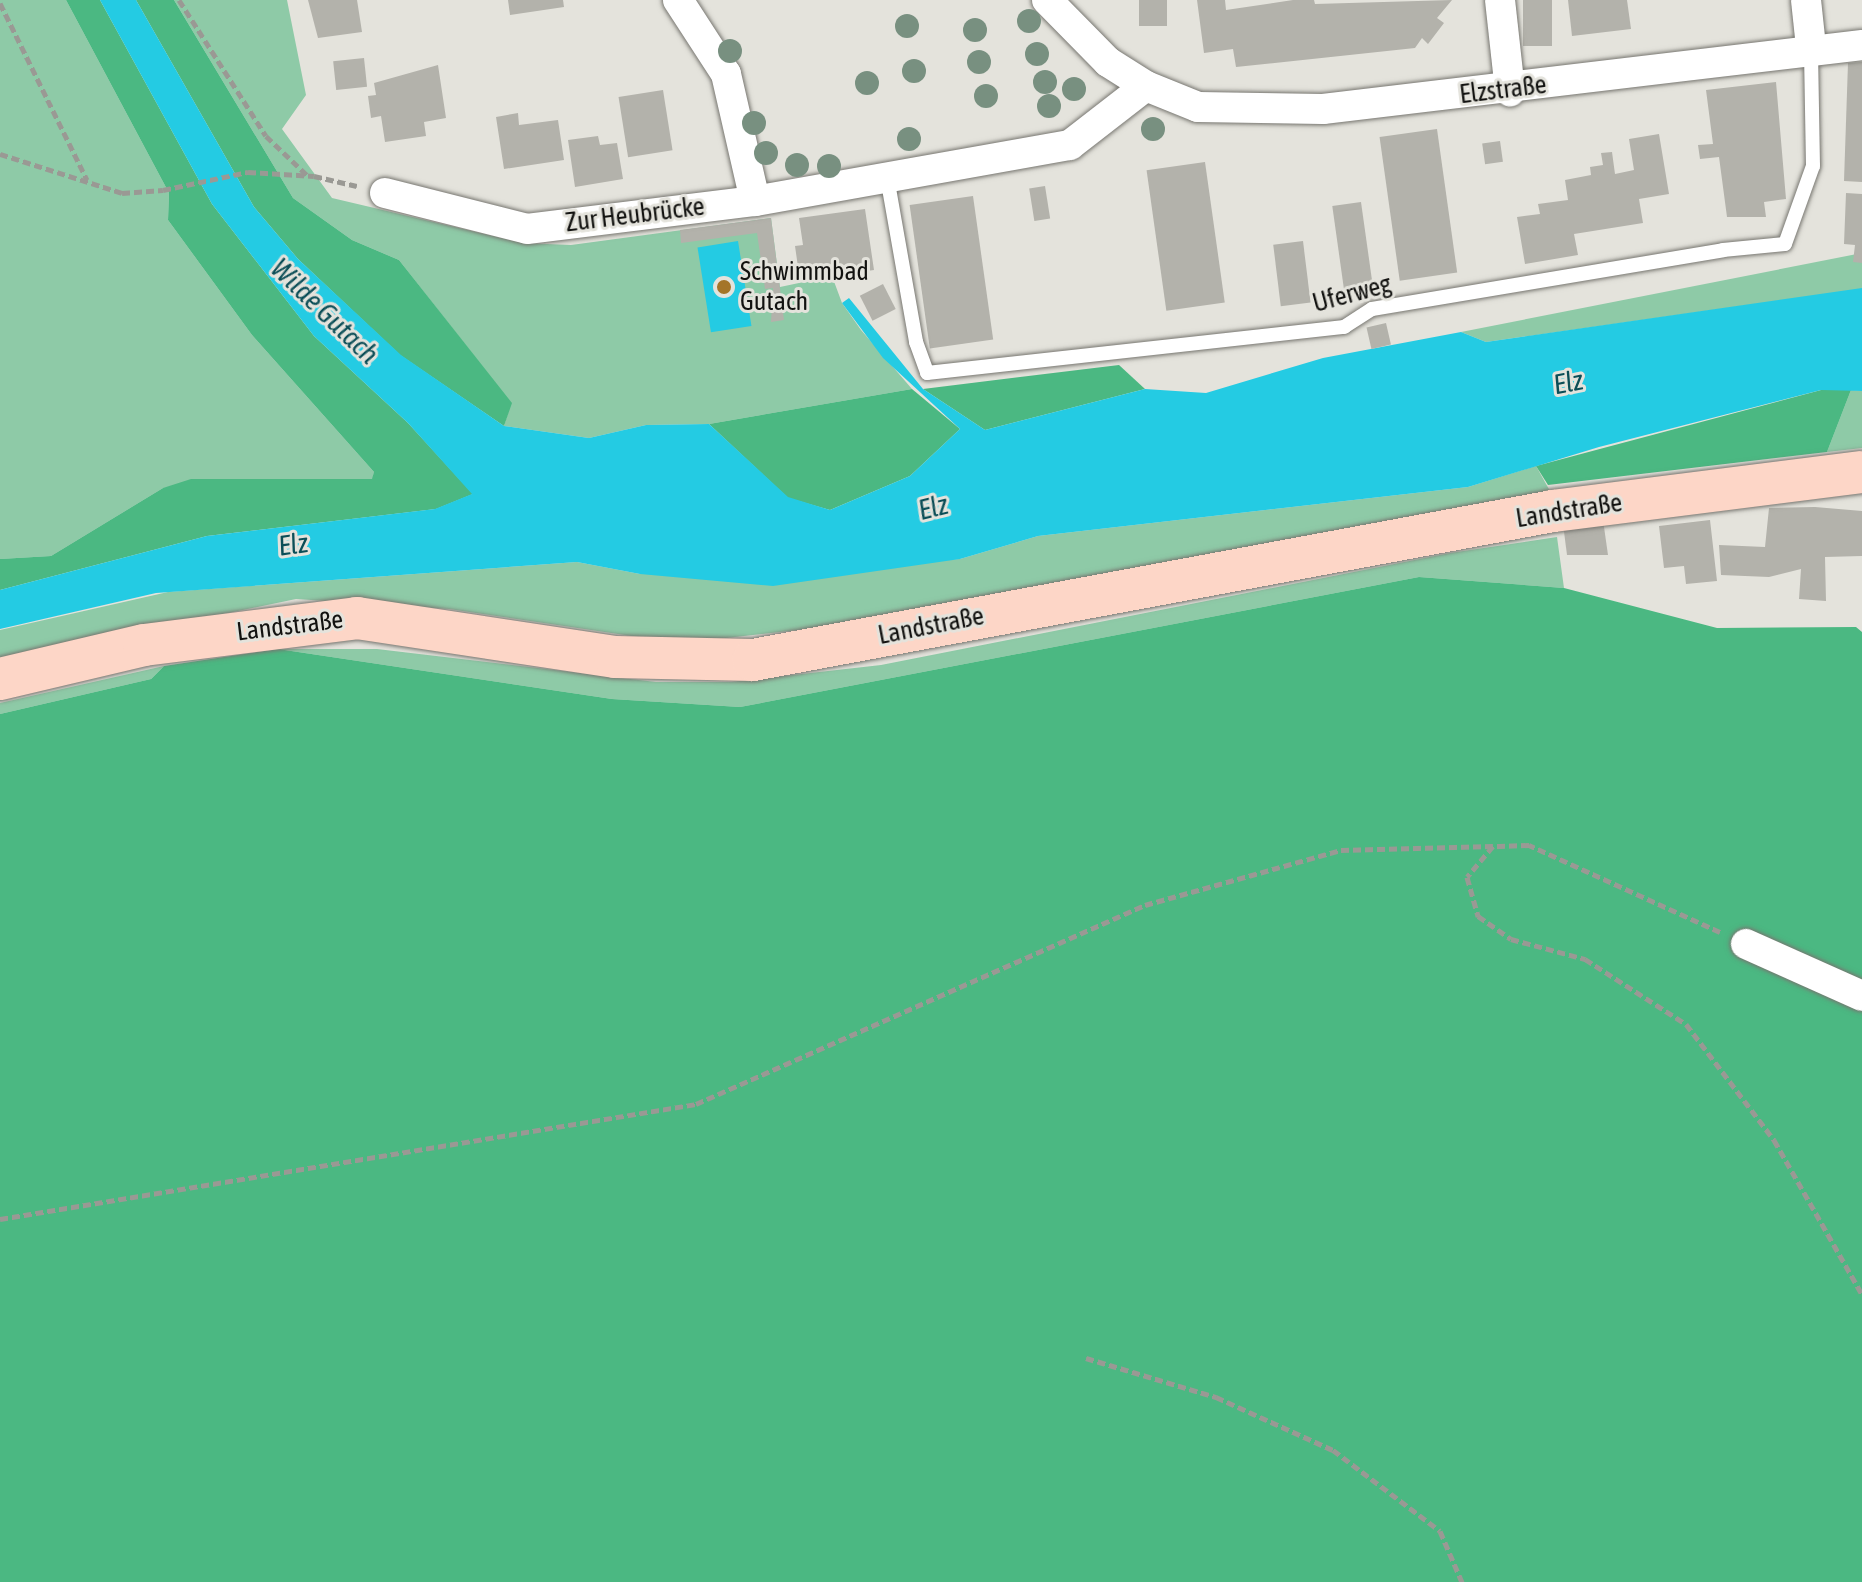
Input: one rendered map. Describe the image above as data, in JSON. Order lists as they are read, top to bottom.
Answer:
{
  "streets": {
    "street": ["Elzstraße", "Zur Heubrücke", "Landstraße"],
    "lane": ["Uferweg"]
  },
  "crossings": [
    ["Elzstraße", "Uferweg"],
    ["Zur Heubrücke", "Uferweg"]
  ],
  "water": ["Wilde Gutach", "Elz"],
  "places": ["Schwimmbad Gutach"]
}
